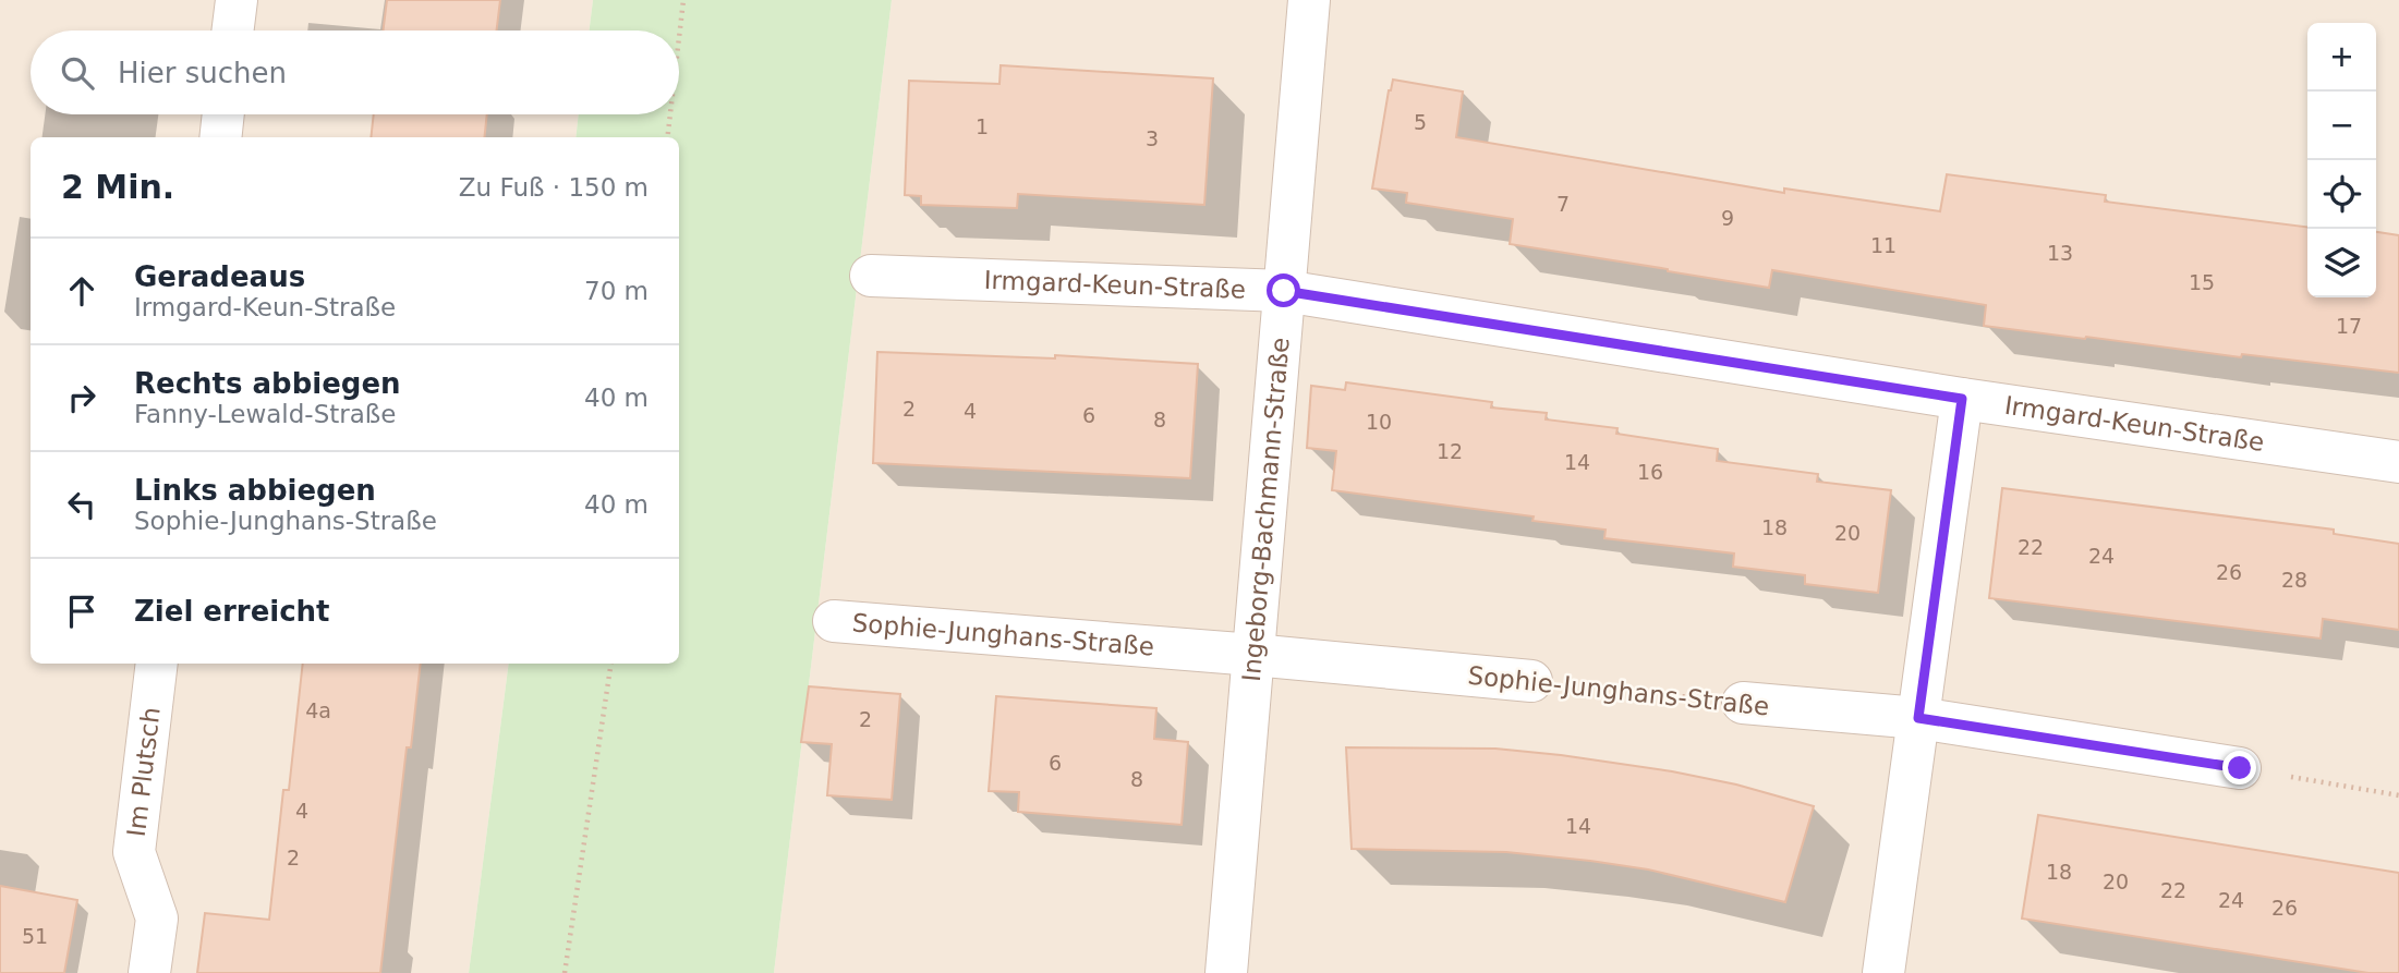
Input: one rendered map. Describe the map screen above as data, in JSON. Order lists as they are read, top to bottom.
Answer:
{
  "streets": {
    "street": [
      "Irmgard-Keun-Straße",
      "Ingeborg-Bachmann-Straße",
      "Sophie-Junghans-Straße",
      "Im Plutsch"
    ]
  },
  "crossings": [
    ["Irmgard-Keun-Straße", "Ingeborg-Bachmann-Straße"],
    ["Ingeborg-Bachmann-Straße", "Sophie-Junghans-Straße"]
  ],
  "house_numbers": [
    "5",
    "1",
    "3",
    "7",
    "9",
    "11",
    "13",
    "15",
    "17",
    "2",
    "4",
    "6",
    "8",
    "10",
    "12",
    "14",
    "16",
    "18",
    "20",
    "22",
    "24",
    "26",
    "28",
    "4a",
    "2",
    "6",
    "8",
    "4",
    "14",
    "2",
    "18",
    "20",
    "22",
    "24",
    "26",
    "51"
  ],
  "page": {
    "map_buttons": ["+", "−"],
    "search": "Hier suchen",
    "heading": ["2 Min.", "Zu Fuß · 150 m"],
    "list": [
      ["Geradeaus", "Irmgard-Keun-Straße", "70 m"],
      ["Rechts abbiegen", "Fanny-Lewald-Straße", "40 m"],
      ["Links abbiegen", "Sophie-Junghans-Straße", "40 m"],
      "Ziel erreicht"
    ]
  }
}
